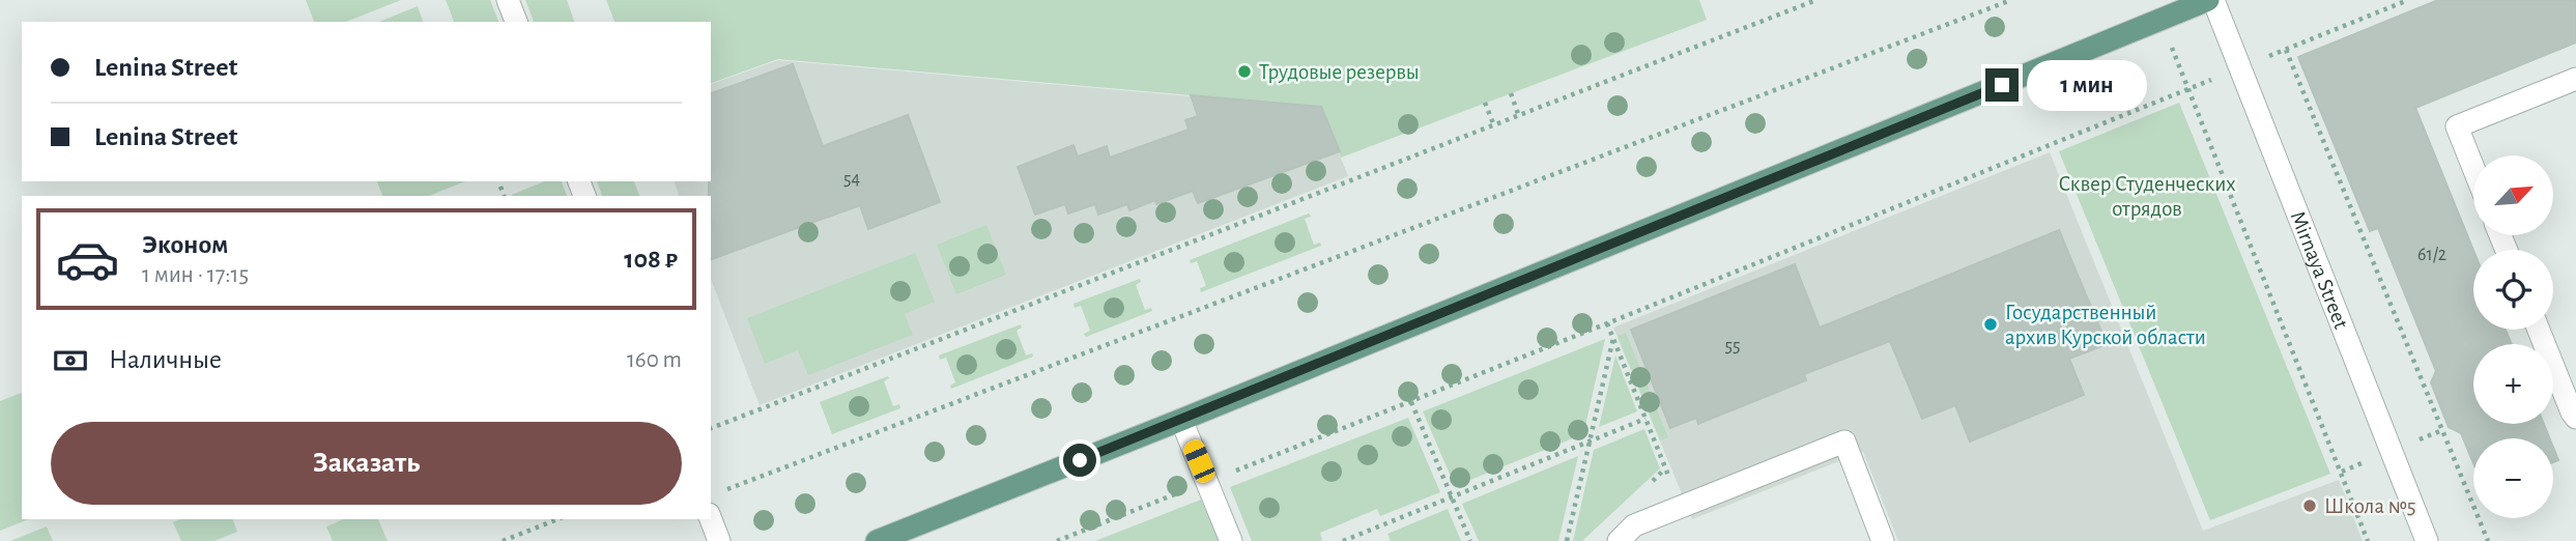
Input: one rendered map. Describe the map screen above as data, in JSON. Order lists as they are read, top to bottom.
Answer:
{
  "streets": {
    "street": ["Mirnaya Street"]
  },
  "parks": ["Сквер Студенческих отрядов"],
  "places": ["Трудовые резервы", "Государственный архив Курской области", "Школа №5"],
  "house_numbers": ["54", "61/2", "55"],
  "north": "top right",
  "page": {
    "banner": ["Lenina Street", "Lenina Street"],
    "bubble": "1 мин",
    "map_buttons": ["+", "−"],
    "list": [
      {
        "name": "Эконом",
        "note": "1 мин · 17:15",
        "value": "108 ₽"
      }
    ],
    "pay": ["Наличные", "160 m"],
    "buttons": "Заказать"
  }
}
